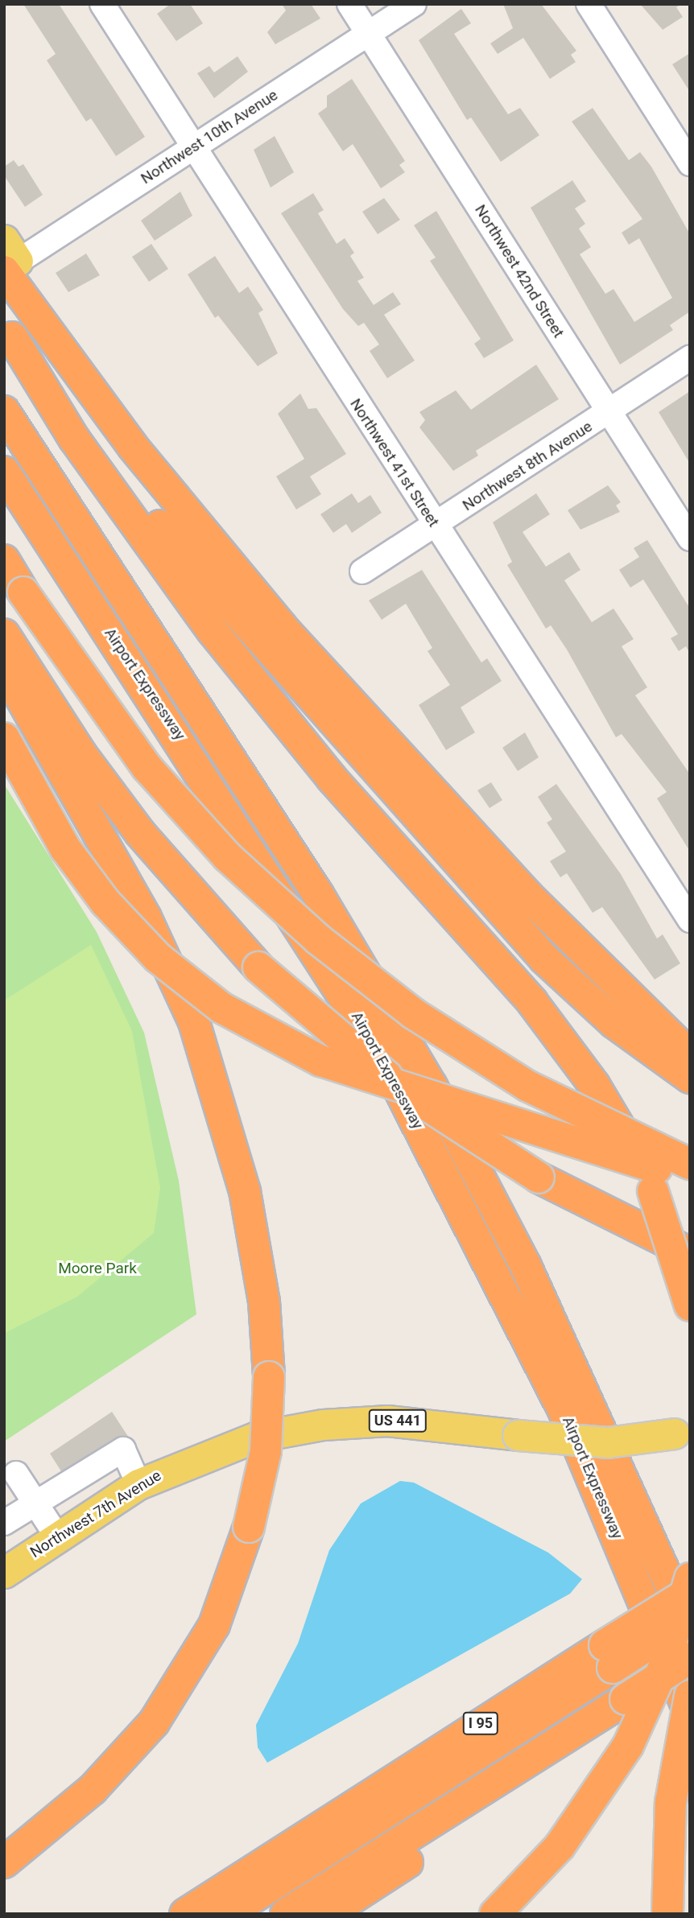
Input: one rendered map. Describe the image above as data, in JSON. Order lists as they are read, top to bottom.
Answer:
{
  "streets": {
    "highway": ["Airport Expressway", "I 95"],
    "main road": ["US 441", "Northwest 7th Avenue"],
    "street": [
      "Northwest 10th Avenue",
      "Northwest 42nd Street",
      "Northwest 41st Street",
      "Northwest 8th Avenue"
    ]
  },
  "crossings": [
    ["Northwest 10th Avenue", "Northwest 42nd Street"],
    ["Northwest 10th Avenue", "Northwest 41st Street"],
    ["Northwest 42nd Street", "Northwest 8th Avenue"],
    ["Northwest 41st Street", "Northwest 8th Avenue"]
  ],
  "parks": ["Moore Park"]
}
